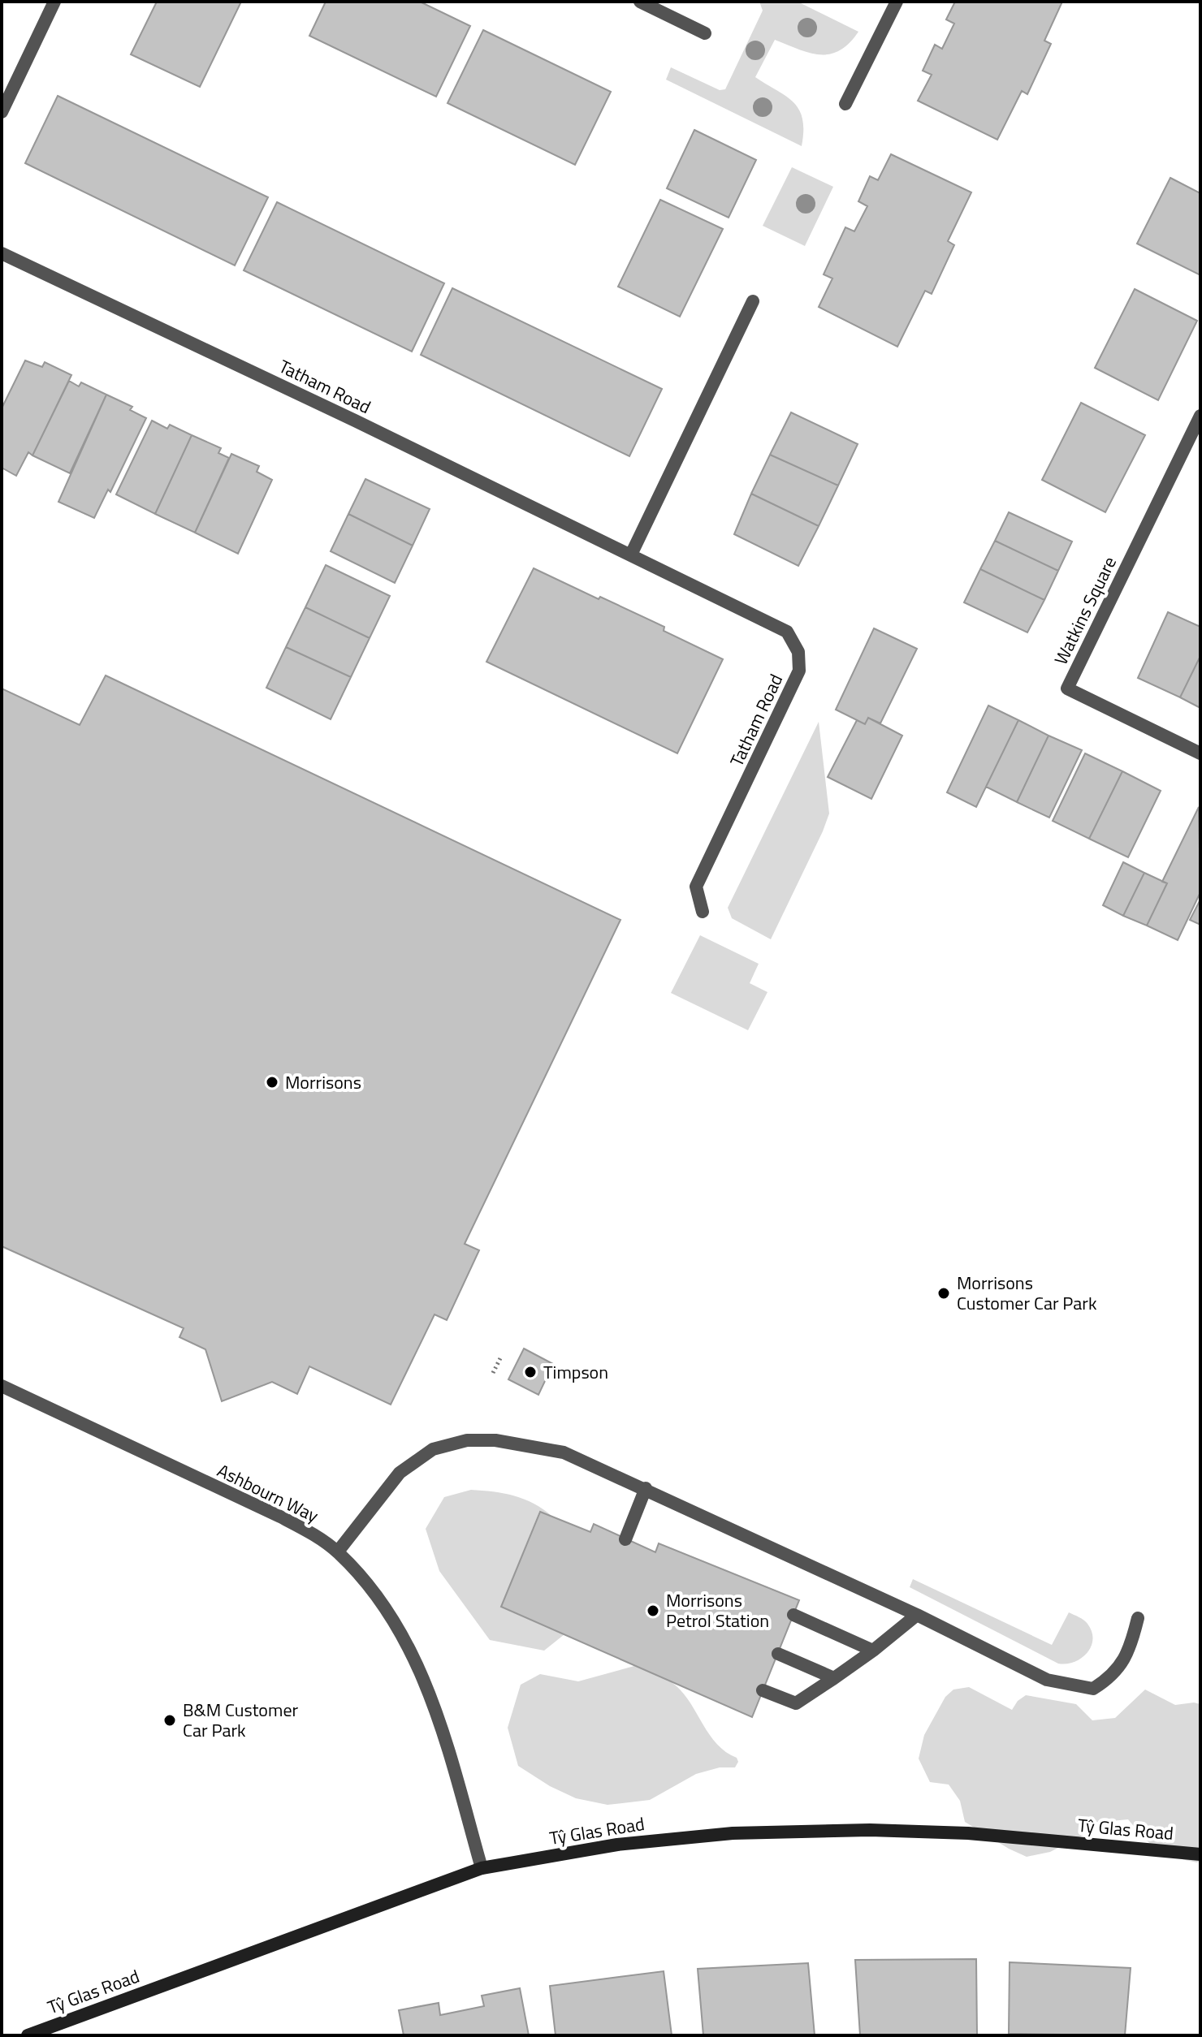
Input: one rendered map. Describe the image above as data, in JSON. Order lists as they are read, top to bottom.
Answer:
{
  "streets": {
    "main road": ["Tŷ Glas Road"],
    "street": ["Tatham Road", "Watkins Square", "Ashbourn Way"]
  },
  "crossings": [
    ["Ashbourn Way", "Tŷ Glas Road"]
  ],
  "places": [
    "Morrisons",
    "Morrisons Customer Car Park",
    "Timpson",
    "Morrisons Petrol Station",
    "B&M Customer Car Park"
  ]
}
